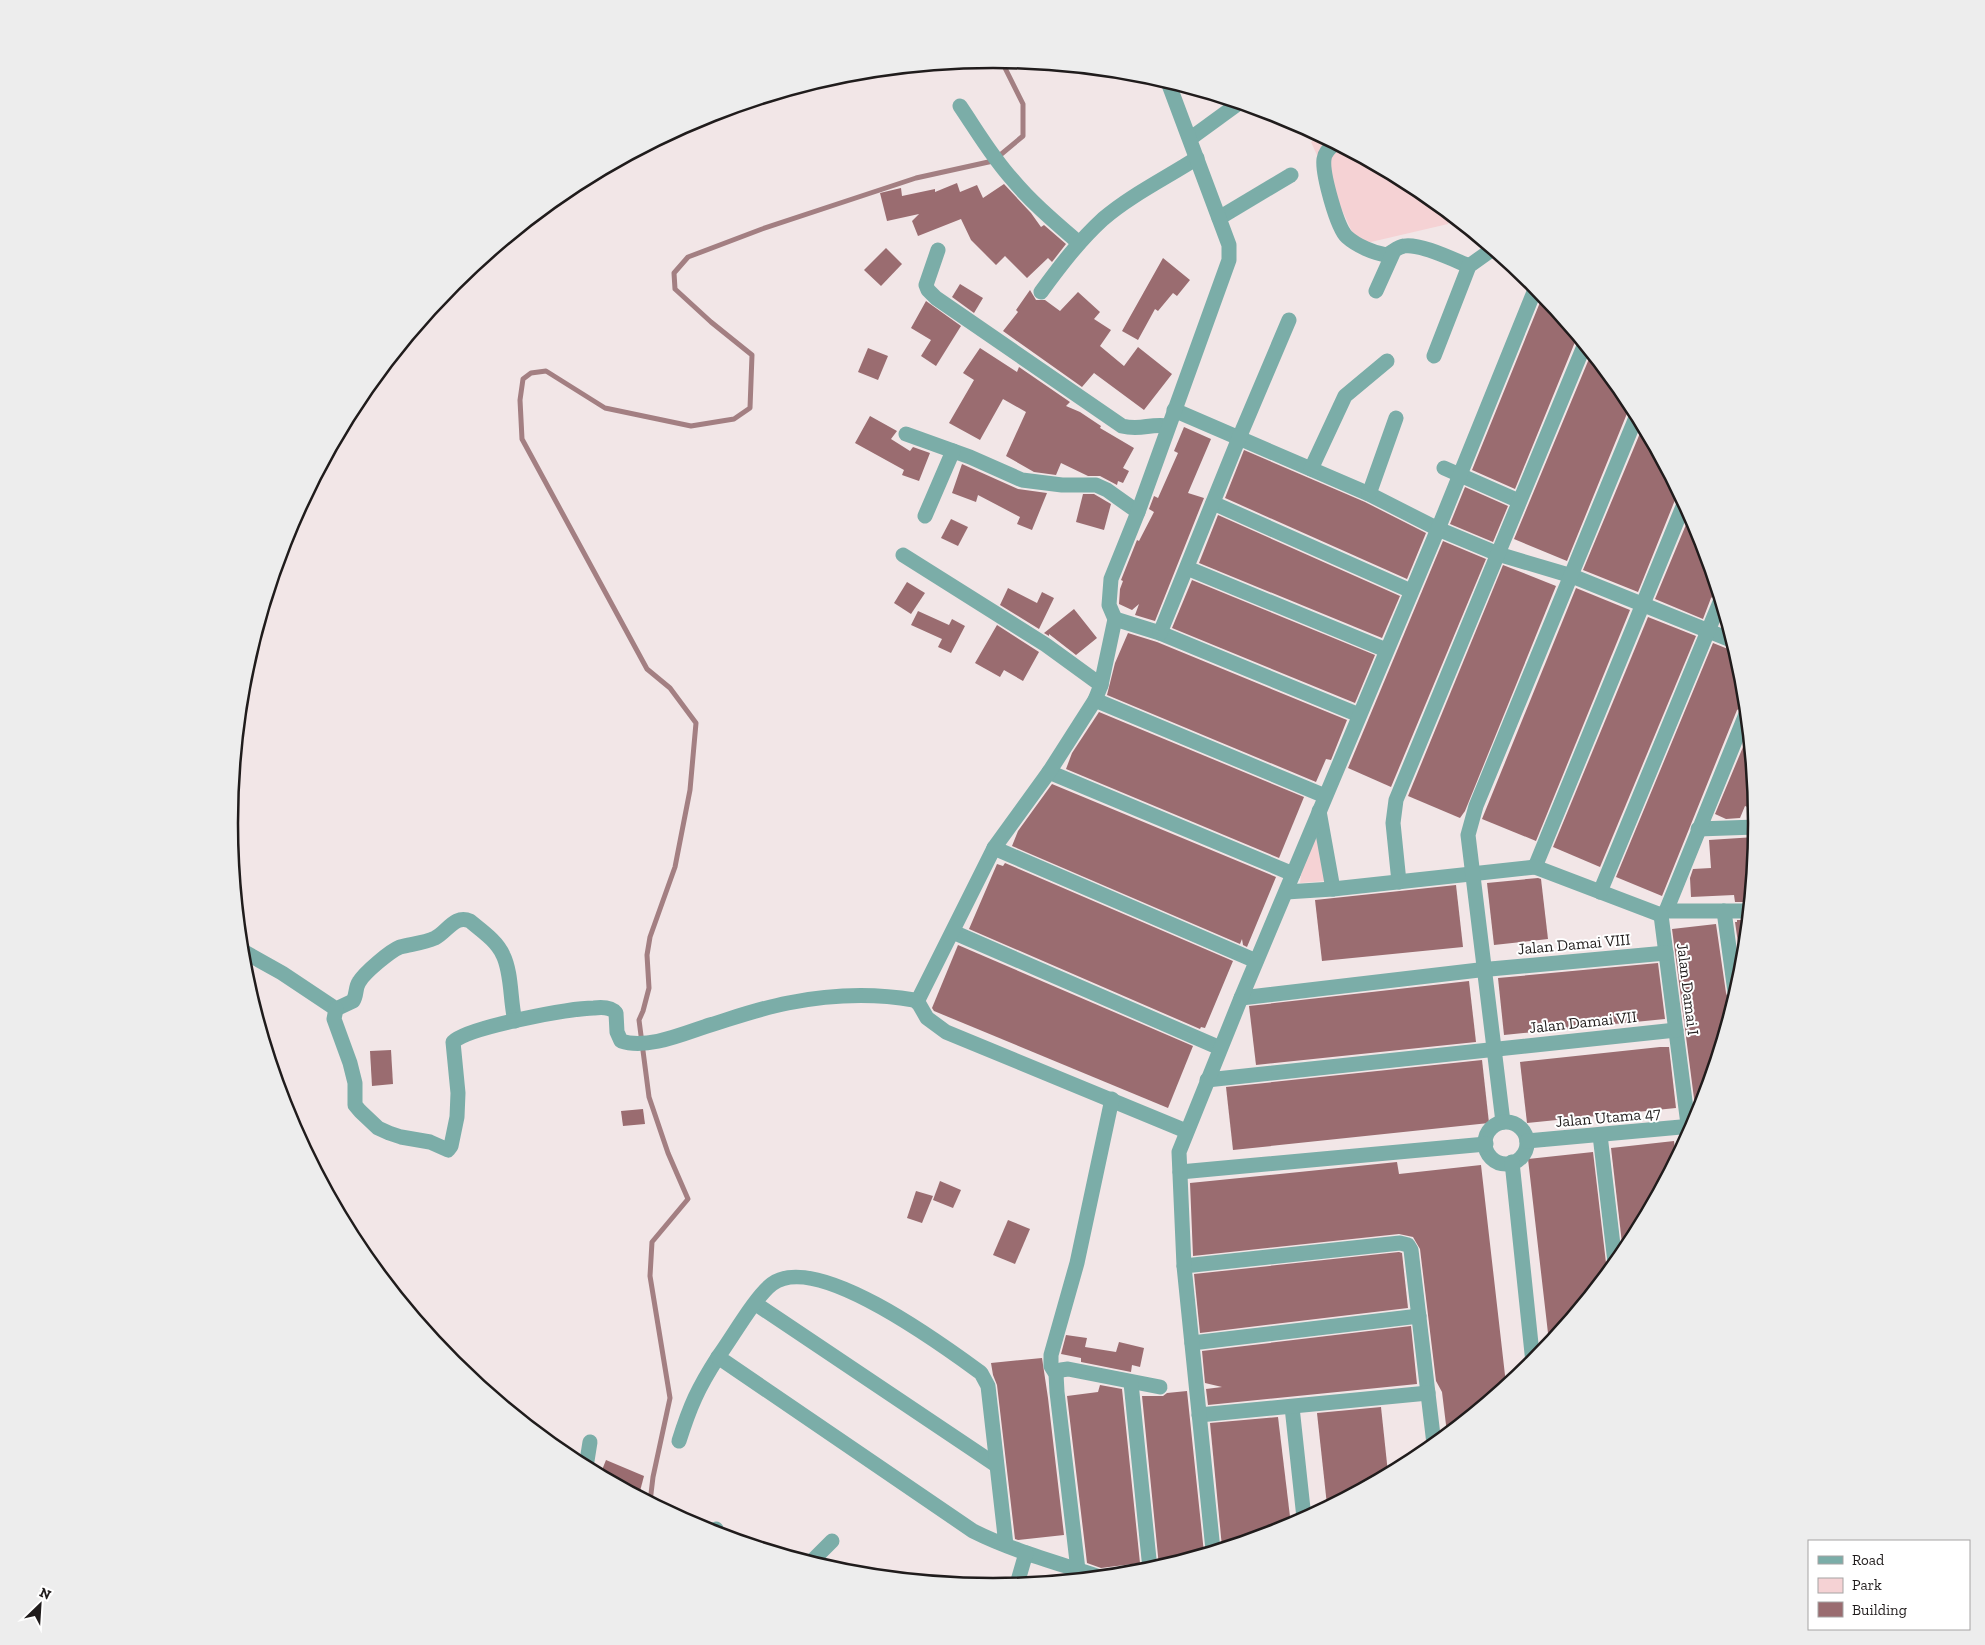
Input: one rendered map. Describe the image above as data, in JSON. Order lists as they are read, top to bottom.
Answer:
{
  "streets": {
    "street": [
      "Jalan Damai VIII",
      "Jalan Damai I",
      "Jalan Damai VII",
      "Jalan Utama 47"
    ]
  },
  "crossings": [
    ["Jalan Damai VIII", "Jalan Damai I"],
    ["Jalan Damai I", "Jalan Damai VII"]
  ],
  "legend": ["Road", "Park", "Building"],
  "north": "top right"
}
